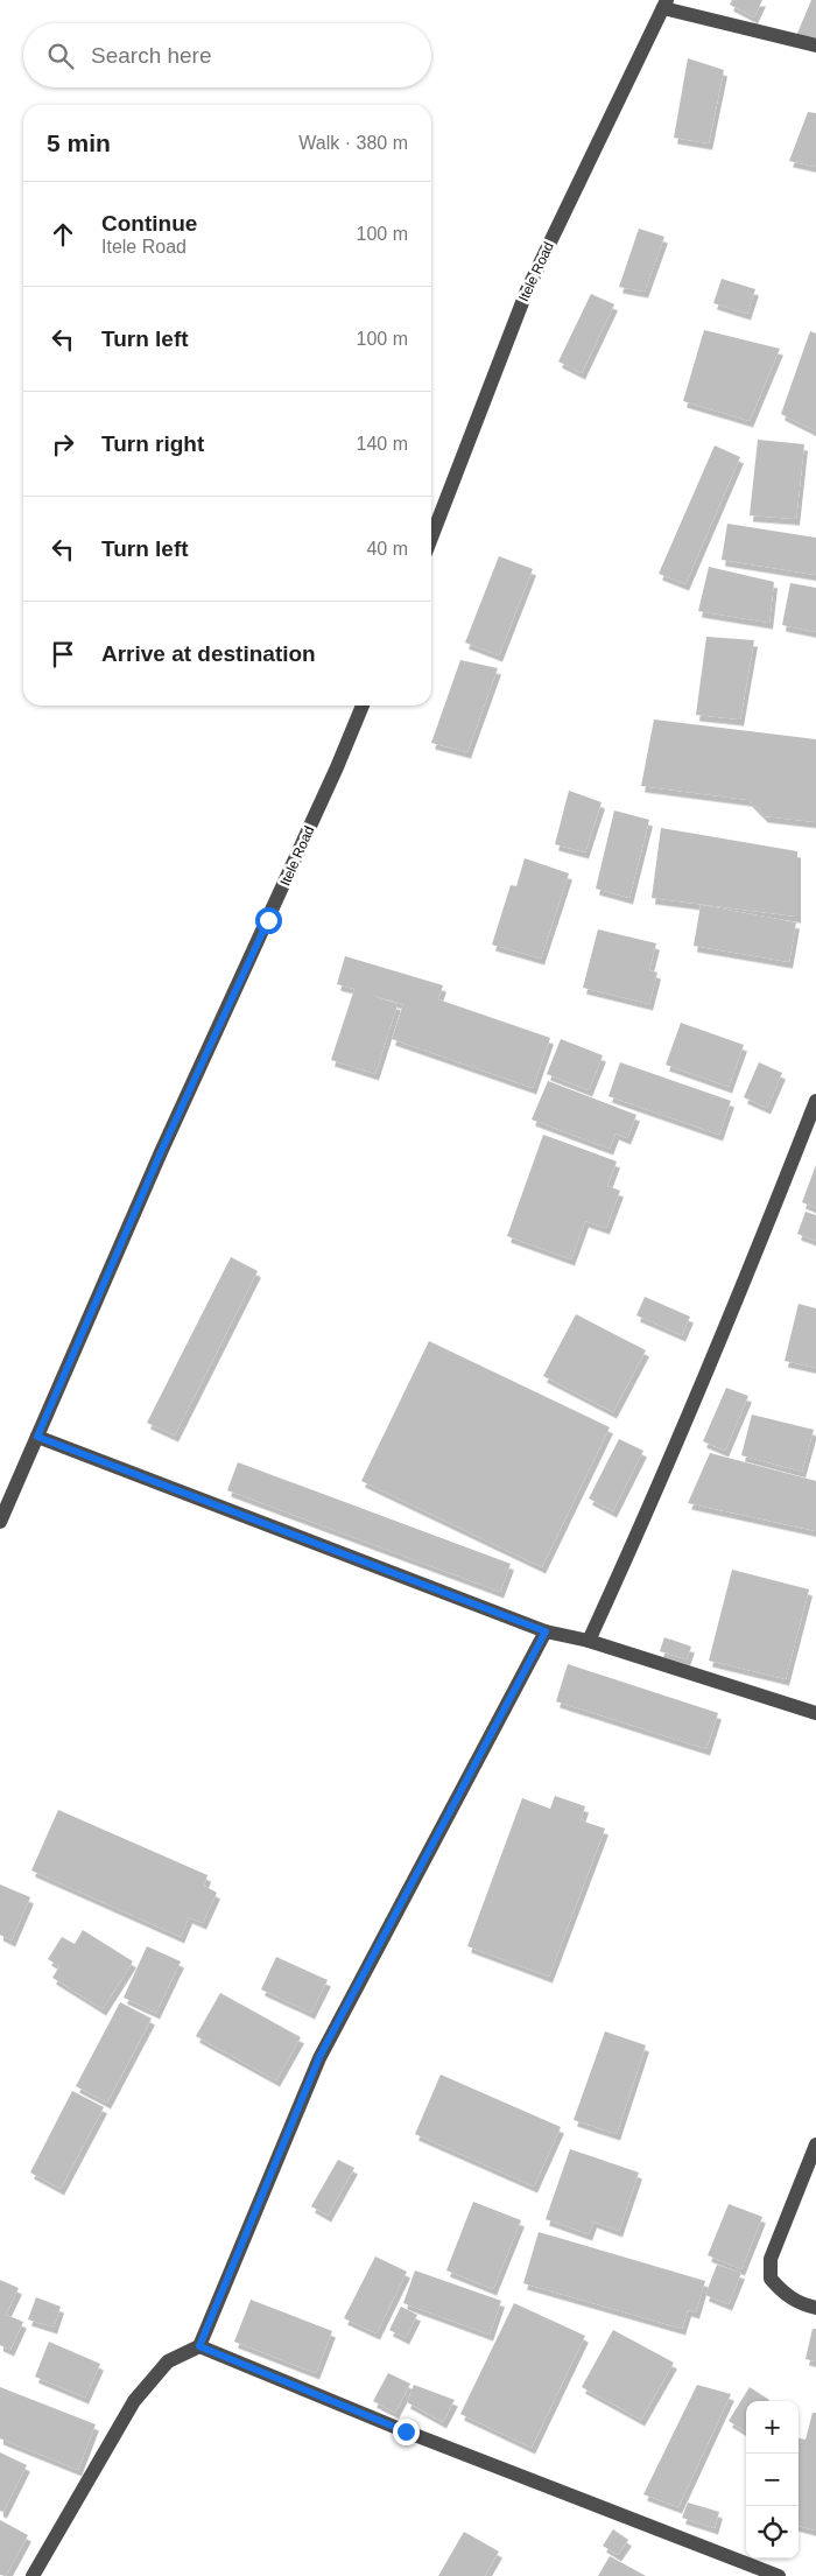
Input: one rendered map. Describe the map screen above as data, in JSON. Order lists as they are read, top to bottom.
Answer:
{
  "streets": {
    "street": ["Itele Road"]
  },
  "page": {
    "search": "Search here",
    "heading": ["5 min", "Walk · 380 m"],
    "list": [
      ["Continue", "Itele Road", "100 m"],
      ["Turn left", "100 m"],
      ["Turn right", "140 m"],
      ["Turn left", "40 m"],
      "Arrive at destination"
    ],
    "map_buttons": ["+", "−"]
  }
}
